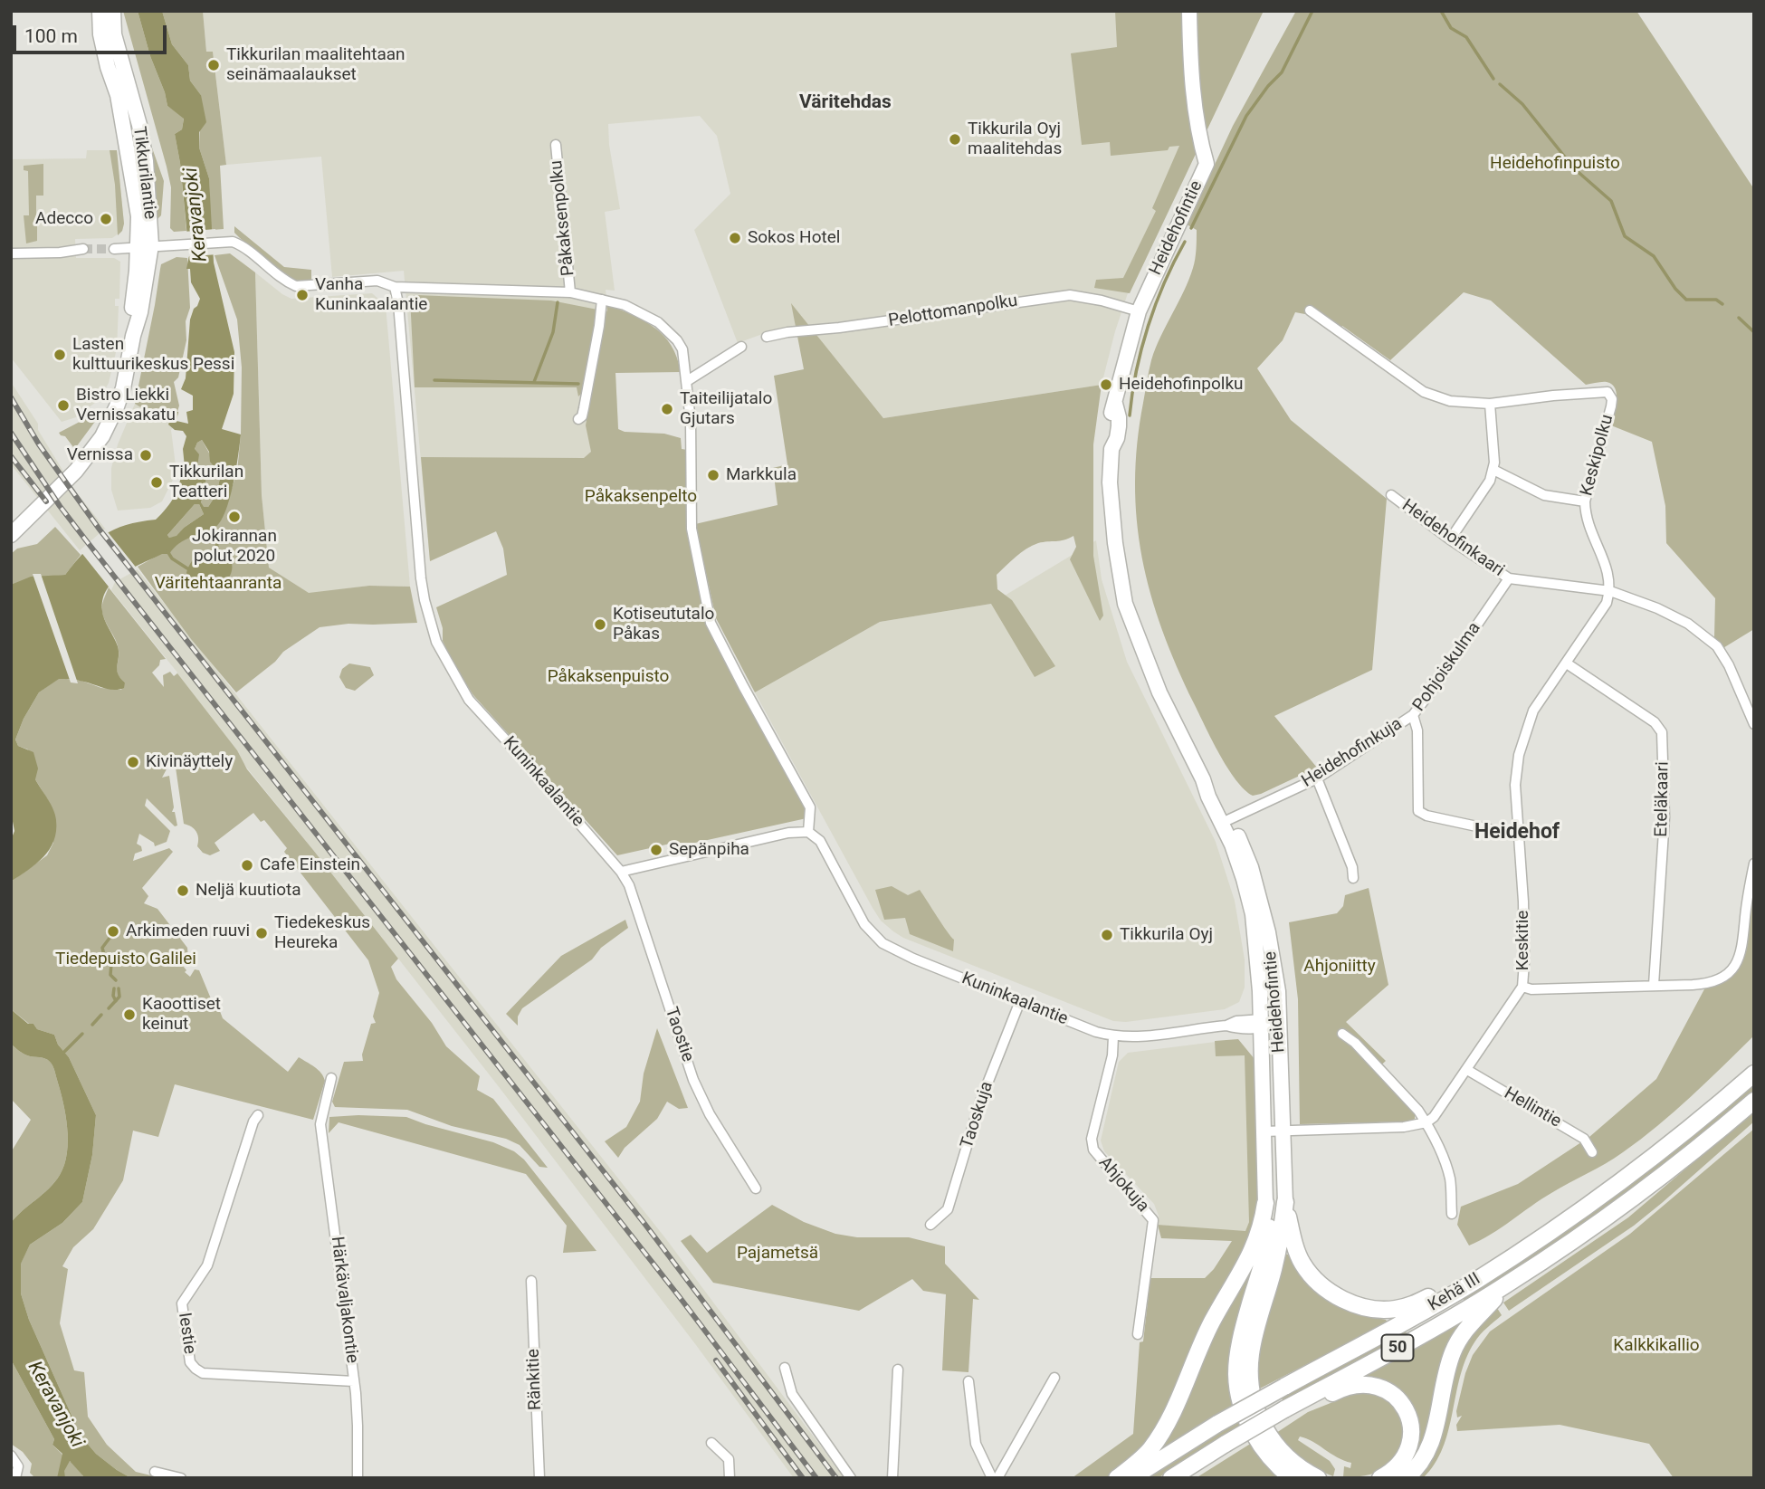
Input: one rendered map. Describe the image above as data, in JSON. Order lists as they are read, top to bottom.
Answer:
{
  "streets": {
    "highway": ["Kehä III", "50"],
    "main road": ["Tikkurilantie", "Heidehofintie"],
    "street": [
      "Påkaksenpolku",
      "Pelottomanpolku",
      "Keskipolku",
      "Heidehofinkaari",
      "Pohjoiskulma",
      "Heidehofinkuja",
      "Kuninkaalantie",
      "Eteläkaari",
      "Keskitie",
      "Taostie",
      "Hellintie",
      "Taoskuja",
      "Ahjokuja",
      "Härkävaljakontie",
      "Iestie",
      "Ränkitie"
    ]
  },
  "crossings": [
    ["Heidehofintie", "Pelottomanpolku"],
    ["Heidehofintie", "Heidehofinkuja"],
    ["Heidehofintie", "Kuninkaalantie"],
    ["Keskipolku", "Heidehofinkaari"],
    ["Keskipolku", "Keskitie"],
    ["Heidehofinkaari", "Pohjoiskulma"],
    ["Heidehofinkaari", "Keskitie"],
    ["Pohjoiskulma", "Heidehofinkuja"],
    ["Pohjoiskulma", "Keskitie"],
    ["Kuninkaalantie", "Taostie"],
    ["Kuninkaalantie", "Taoskuja"],
    ["Kuninkaalantie", "Ahjokuja"],
    ["Eteläkaari", "Keskitie"],
    ["Keskitie", "Hellintie"],
    ["Härkävaljakontie", "Iestie"]
  ],
  "districts": ["Väritehdas", "Heidehof"],
  "water": ["Keravanjoki"],
  "parks": [
    "Heidehofinpuisto",
    "Påkaksenpelto",
    "Väritehtaanranta",
    "Påkaksenpuisto",
    "Tiedepuisto Galilei",
    "Ahjoniitty",
    "Pajametsä",
    "Kalkkikallio"
  ],
  "places": [
    "Tikkurilan maalitehtaan seinämaalaukset",
    "Tikkurila Oyj maalitehdas",
    "Adecco",
    "Sokos Hotel",
    "Vanha Kuninkaalantie",
    "Lasten kulttuurikeskus Pessi",
    "Heidehofinpolku",
    "Bistro Liekki Vernissakatu",
    "Taiteilijatalo Gjutars",
    "Vernissa",
    "Markkula",
    "Tikkurilan Teatteri",
    "Jokirannan polut 2020",
    "Kotiseututalo Påkas",
    "Kivinäyttely",
    "Sepänpiha",
    "Cafe Einstein",
    "Neljä kuutiota",
    "Arkimeden ruuvi",
    "Tiedekeskus Heureka",
    "Tikkurila Oyj",
    "Kaoottiset keinut"
  ],
  "scale_bar": "100 m"
}
